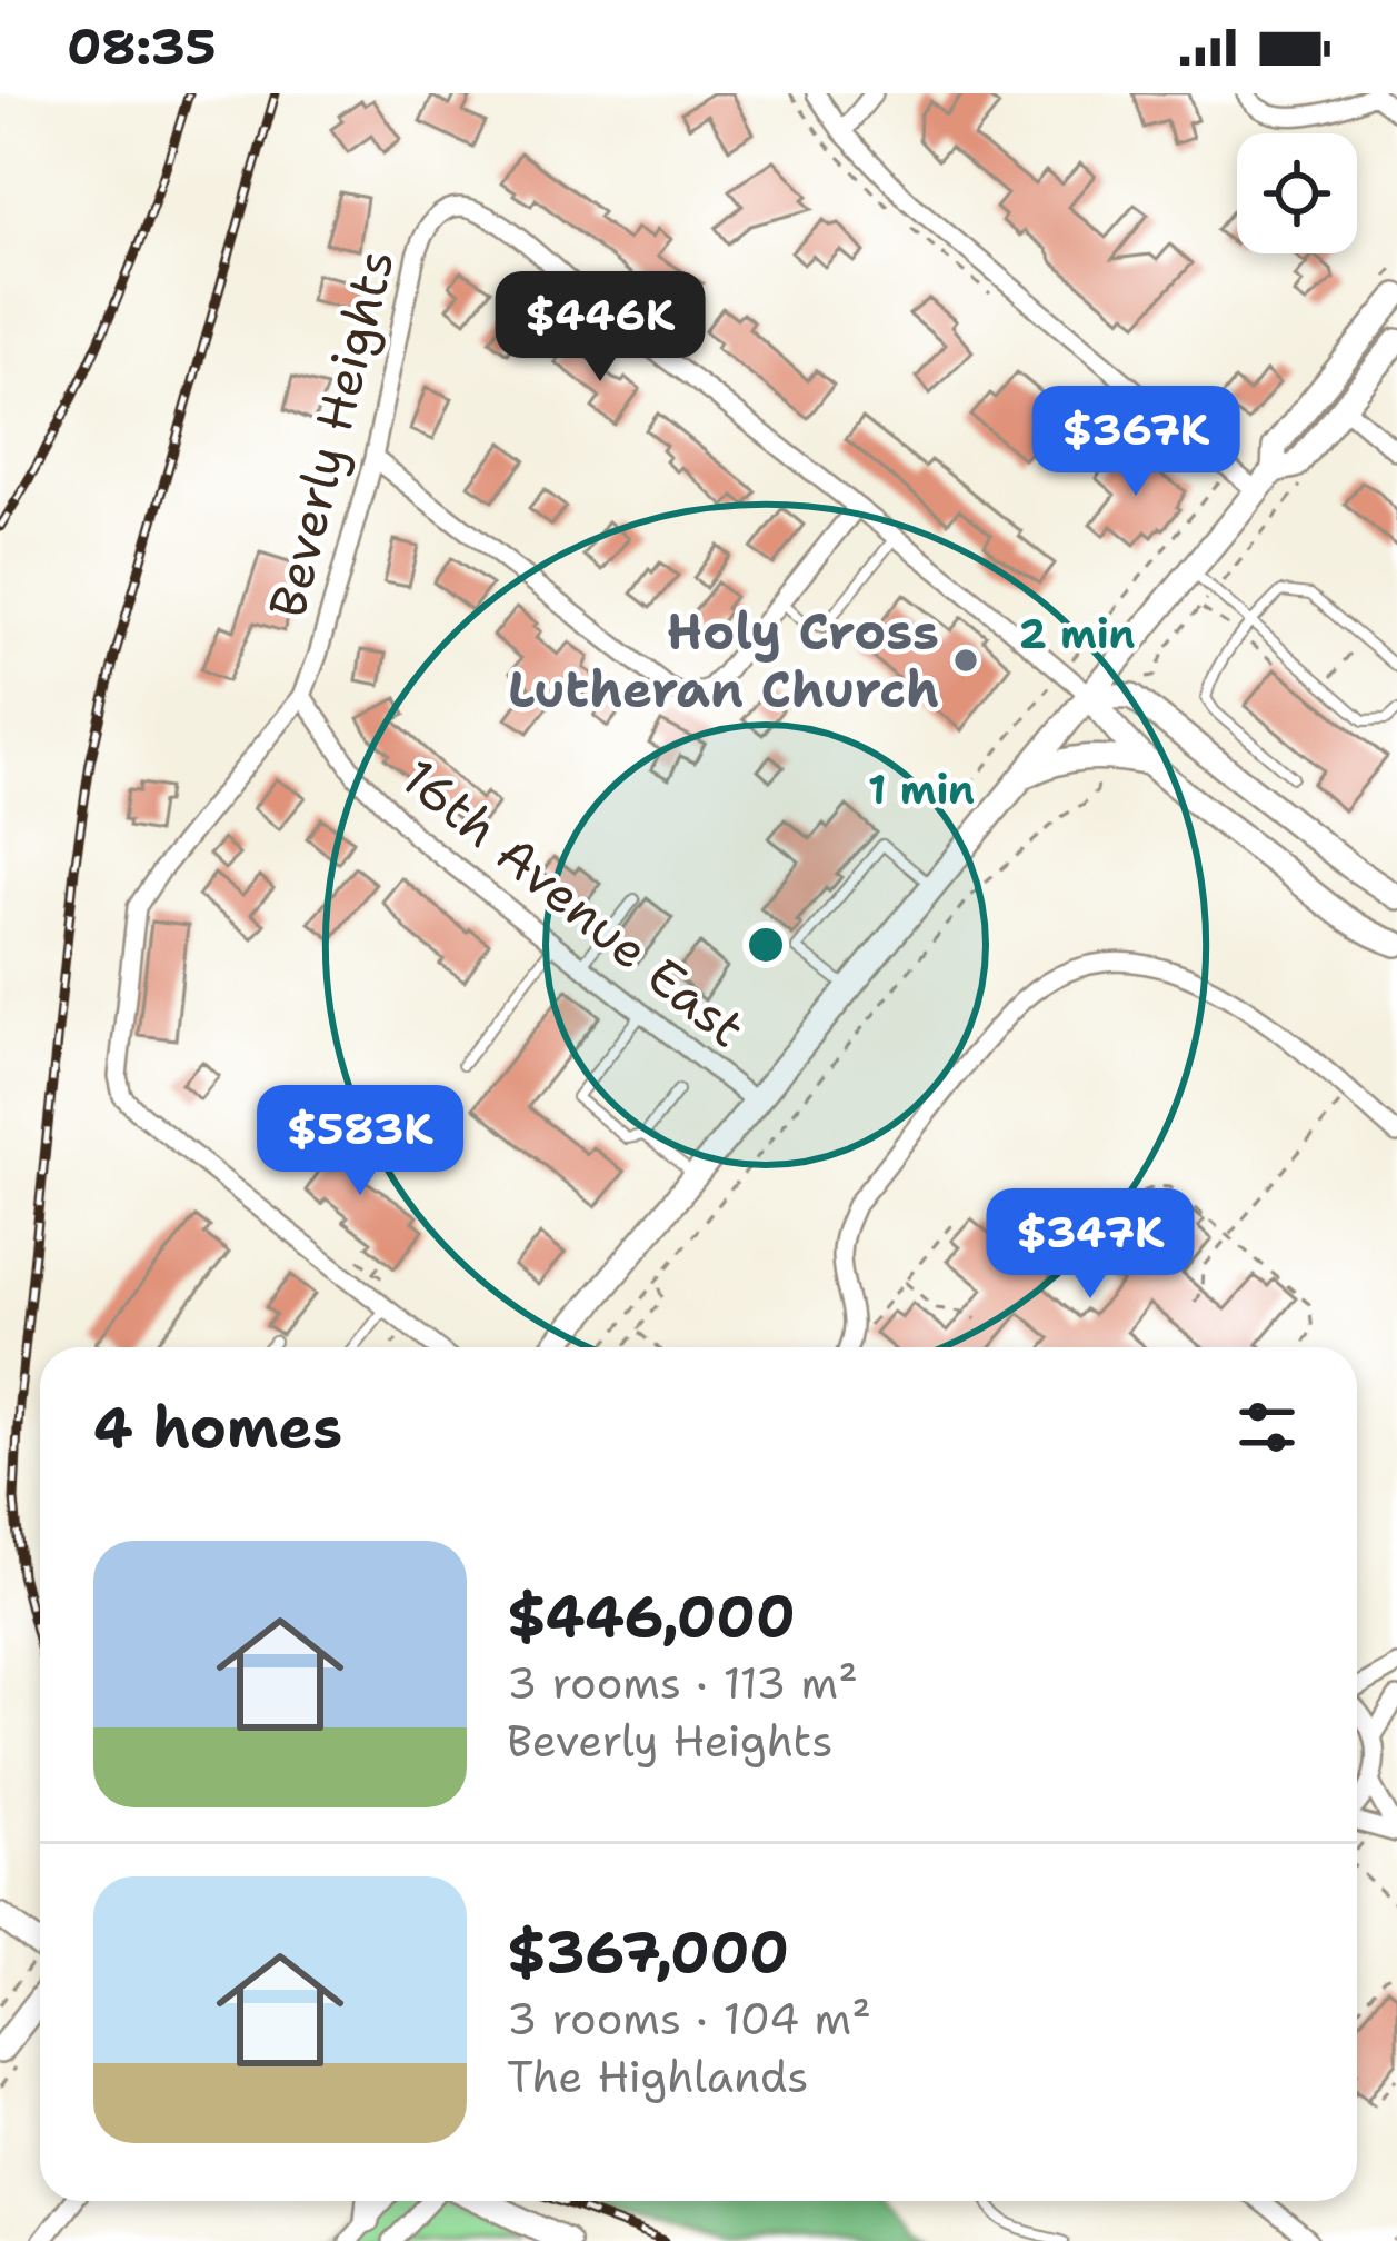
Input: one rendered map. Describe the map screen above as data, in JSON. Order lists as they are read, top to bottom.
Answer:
{
  "streets": {
    "street": ["Beverly Heights", "16th Avenue East"]
  },
  "crossings": [
    ["Beverly Heights", "16th Avenue East"]
  ],
  "places": ["Holy Cross Lutheran Church"],
  "page": {
    "status": "08:35",
    "price": [
      "$446K",
      "$367K",
      "$583K",
      "$347K"
    ],
    "heading": "4 homes",
    "list": [
      {
        "name": "$446,000",
        "note": "3 rooms · 113 m² · Beverly Heights"
      },
      {
        "name": "$367,000",
        "note": "3 rooms · 104 m² · The Highlands"
      }
    ]
  },
  "rings": ["2 min", "1 min"]
}
